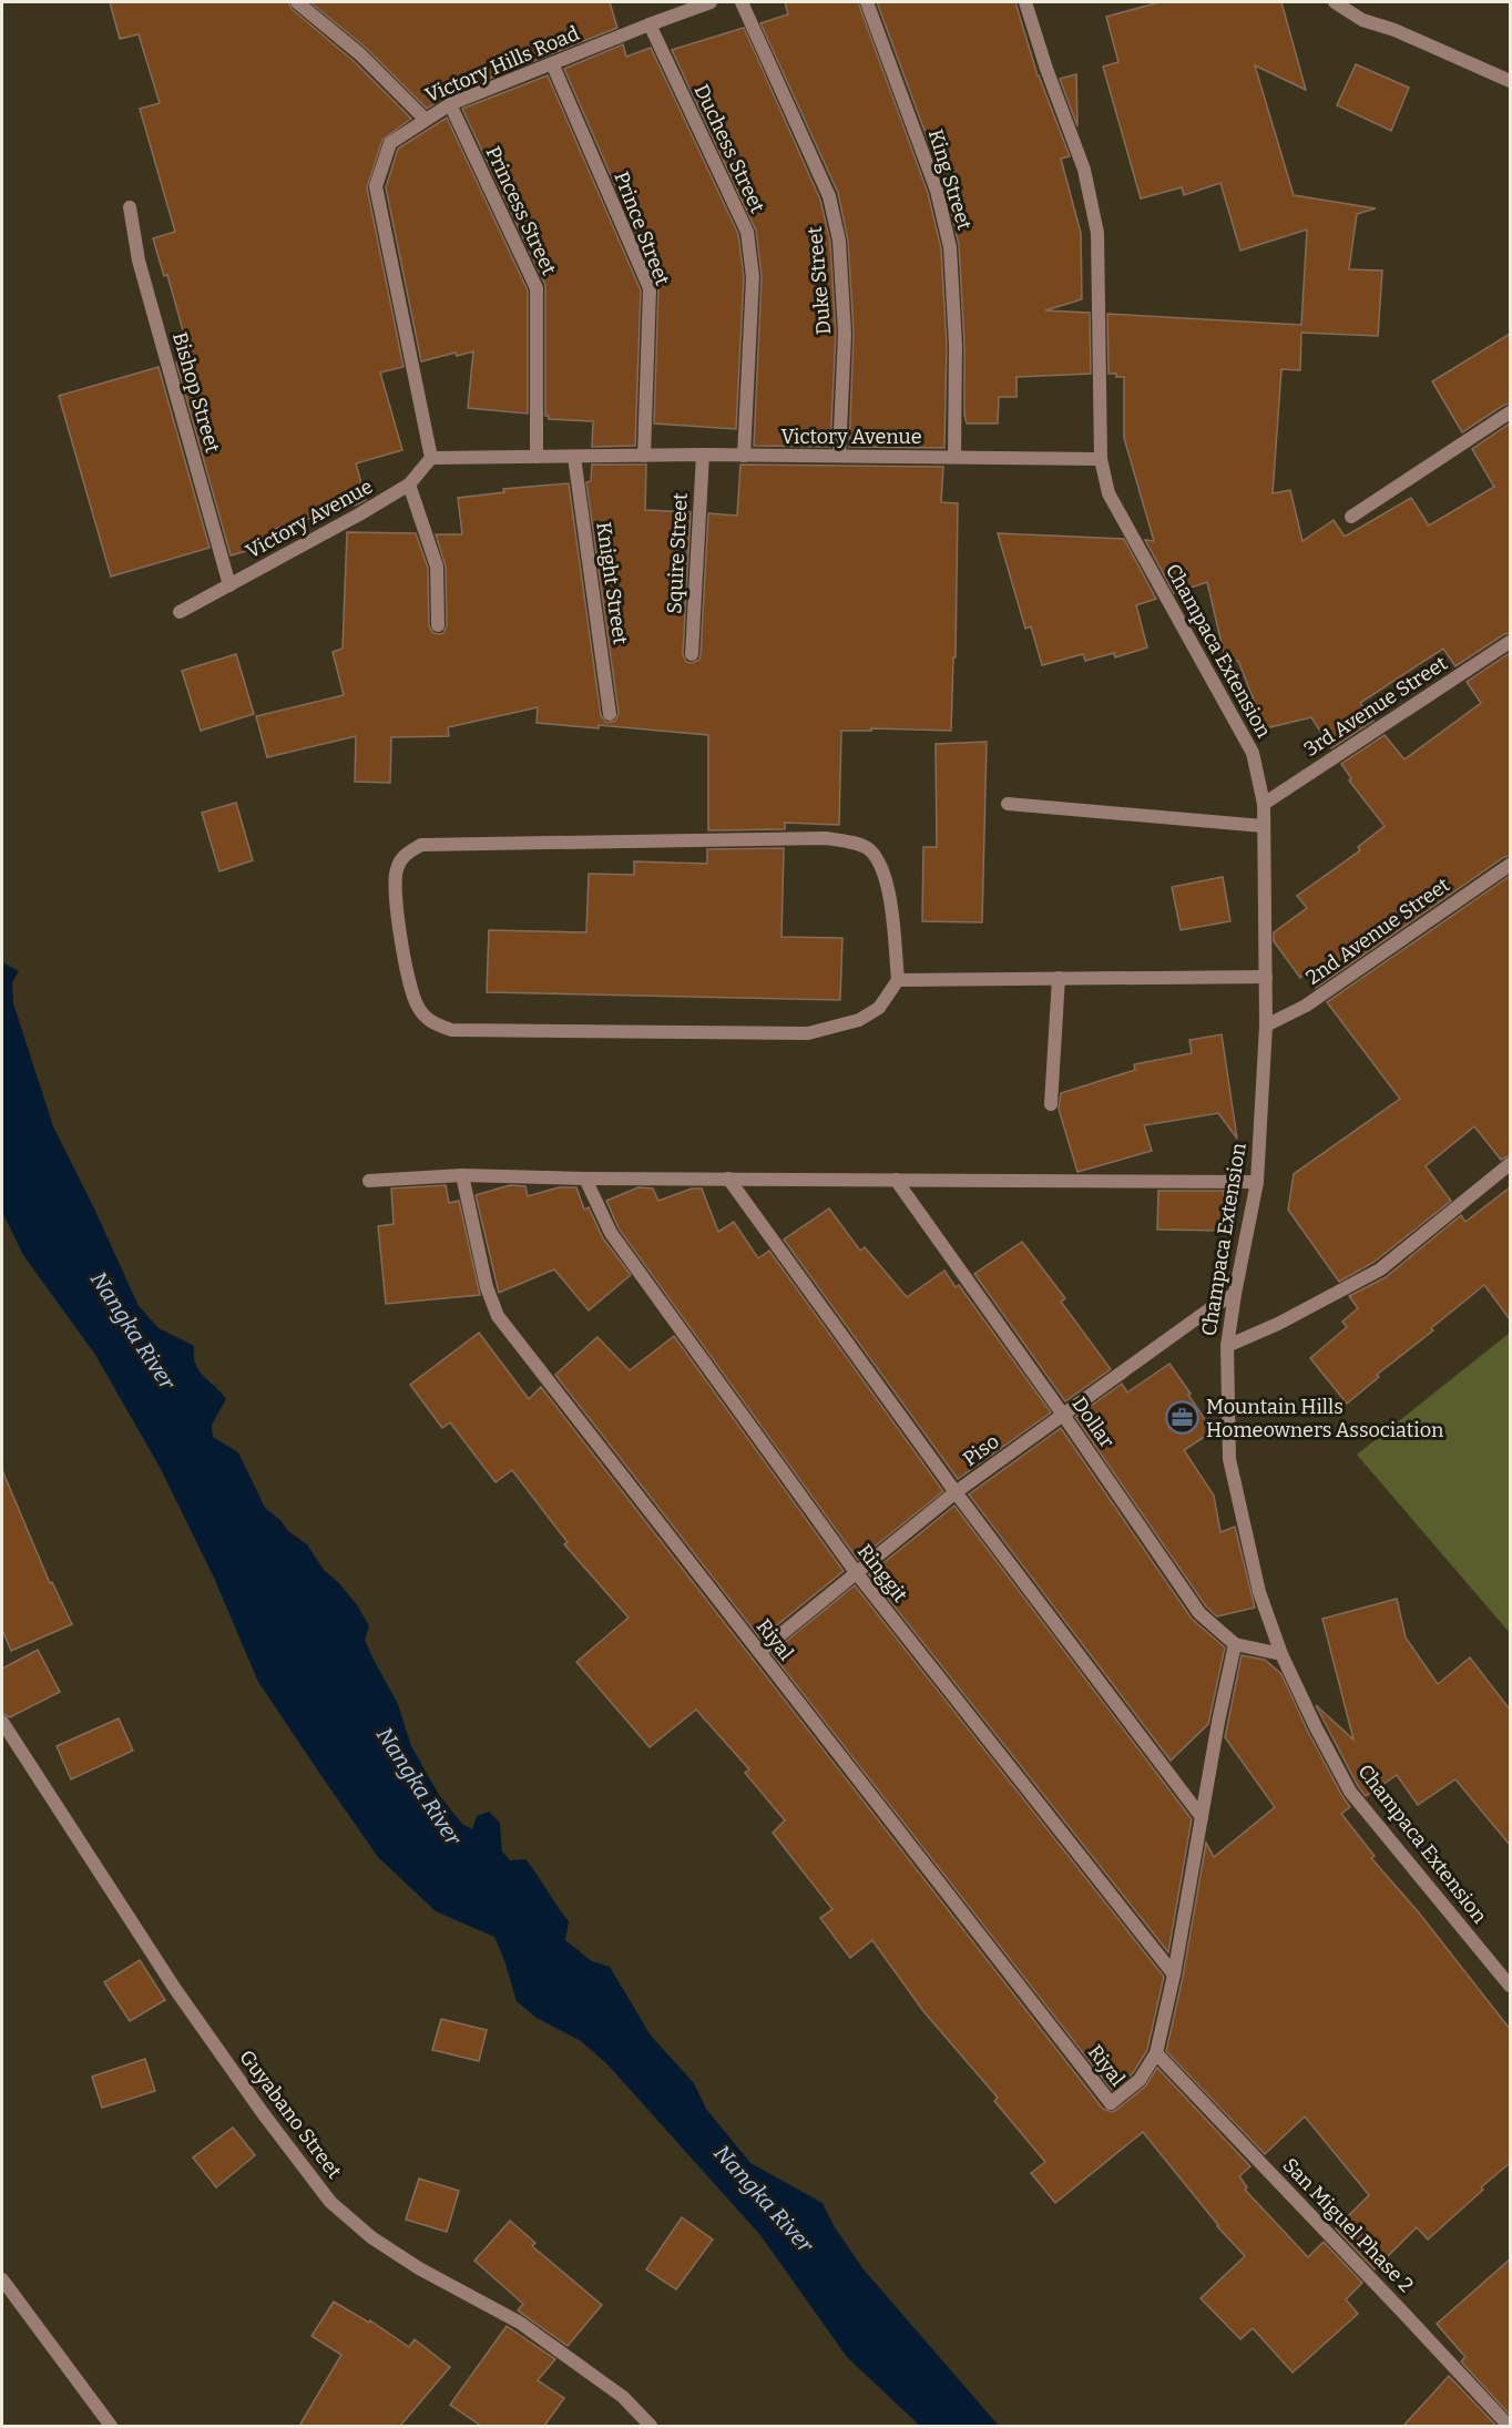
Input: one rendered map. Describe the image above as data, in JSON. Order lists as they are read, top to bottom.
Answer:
{
  "streets": {
    "street": [
      "Victory Hills Road",
      "Duchess Street",
      "King Street",
      "Princess Street",
      "Prince Street",
      "Duke Street",
      "Bishop Street",
      "Victory Avenue",
      "Squire Street",
      "Knight Street",
      "Champaca Extension",
      "3rd Avenue Street",
      "2nd Avenue Street",
      "Dollar",
      "Piso",
      "Ringgit",
      "Riyal",
      "Guyabano Street",
      "San Miguel Phase 2"
    ]
  },
  "crossings": [
    ["Victory Hills Road", "Duchess Street"],
    ["Victory Hills Road", "Princess Street"],
    ["Victory Hills Road", "Prince Street"],
    ["Victory Hills Road", "Victory Avenue"],
    ["Duchess Street", "Victory Avenue"],
    ["King Street", "Victory Avenue"],
    ["Princess Street", "Victory Avenue"],
    ["Prince Street", "Victory Avenue"],
    ["Duke Street", "Victory Avenue"],
    ["Bishop Street", "Victory Avenue"],
    ["Victory Avenue", "Squire Street"],
    ["Victory Avenue", "Knight Street"],
    ["Victory Avenue", "Champaca Extension"],
    ["Champaca Extension", "3rd Avenue Street"],
    ["Champaca Extension", "2nd Avenue Street"],
    ["Champaca Extension", "Dollar"],
    ["Champaca Extension", "Piso"],
    ["Dollar", "Piso"],
    ["Piso", "Ringgit"],
    ["Piso", "Riyal"],
    ["Riyal", "San Miguel Phase 2"]
  ],
  "water": ["Nangka River"],
  "places": {
    "office": ["Mountain Hills Homeowners Association"]
  }
}
